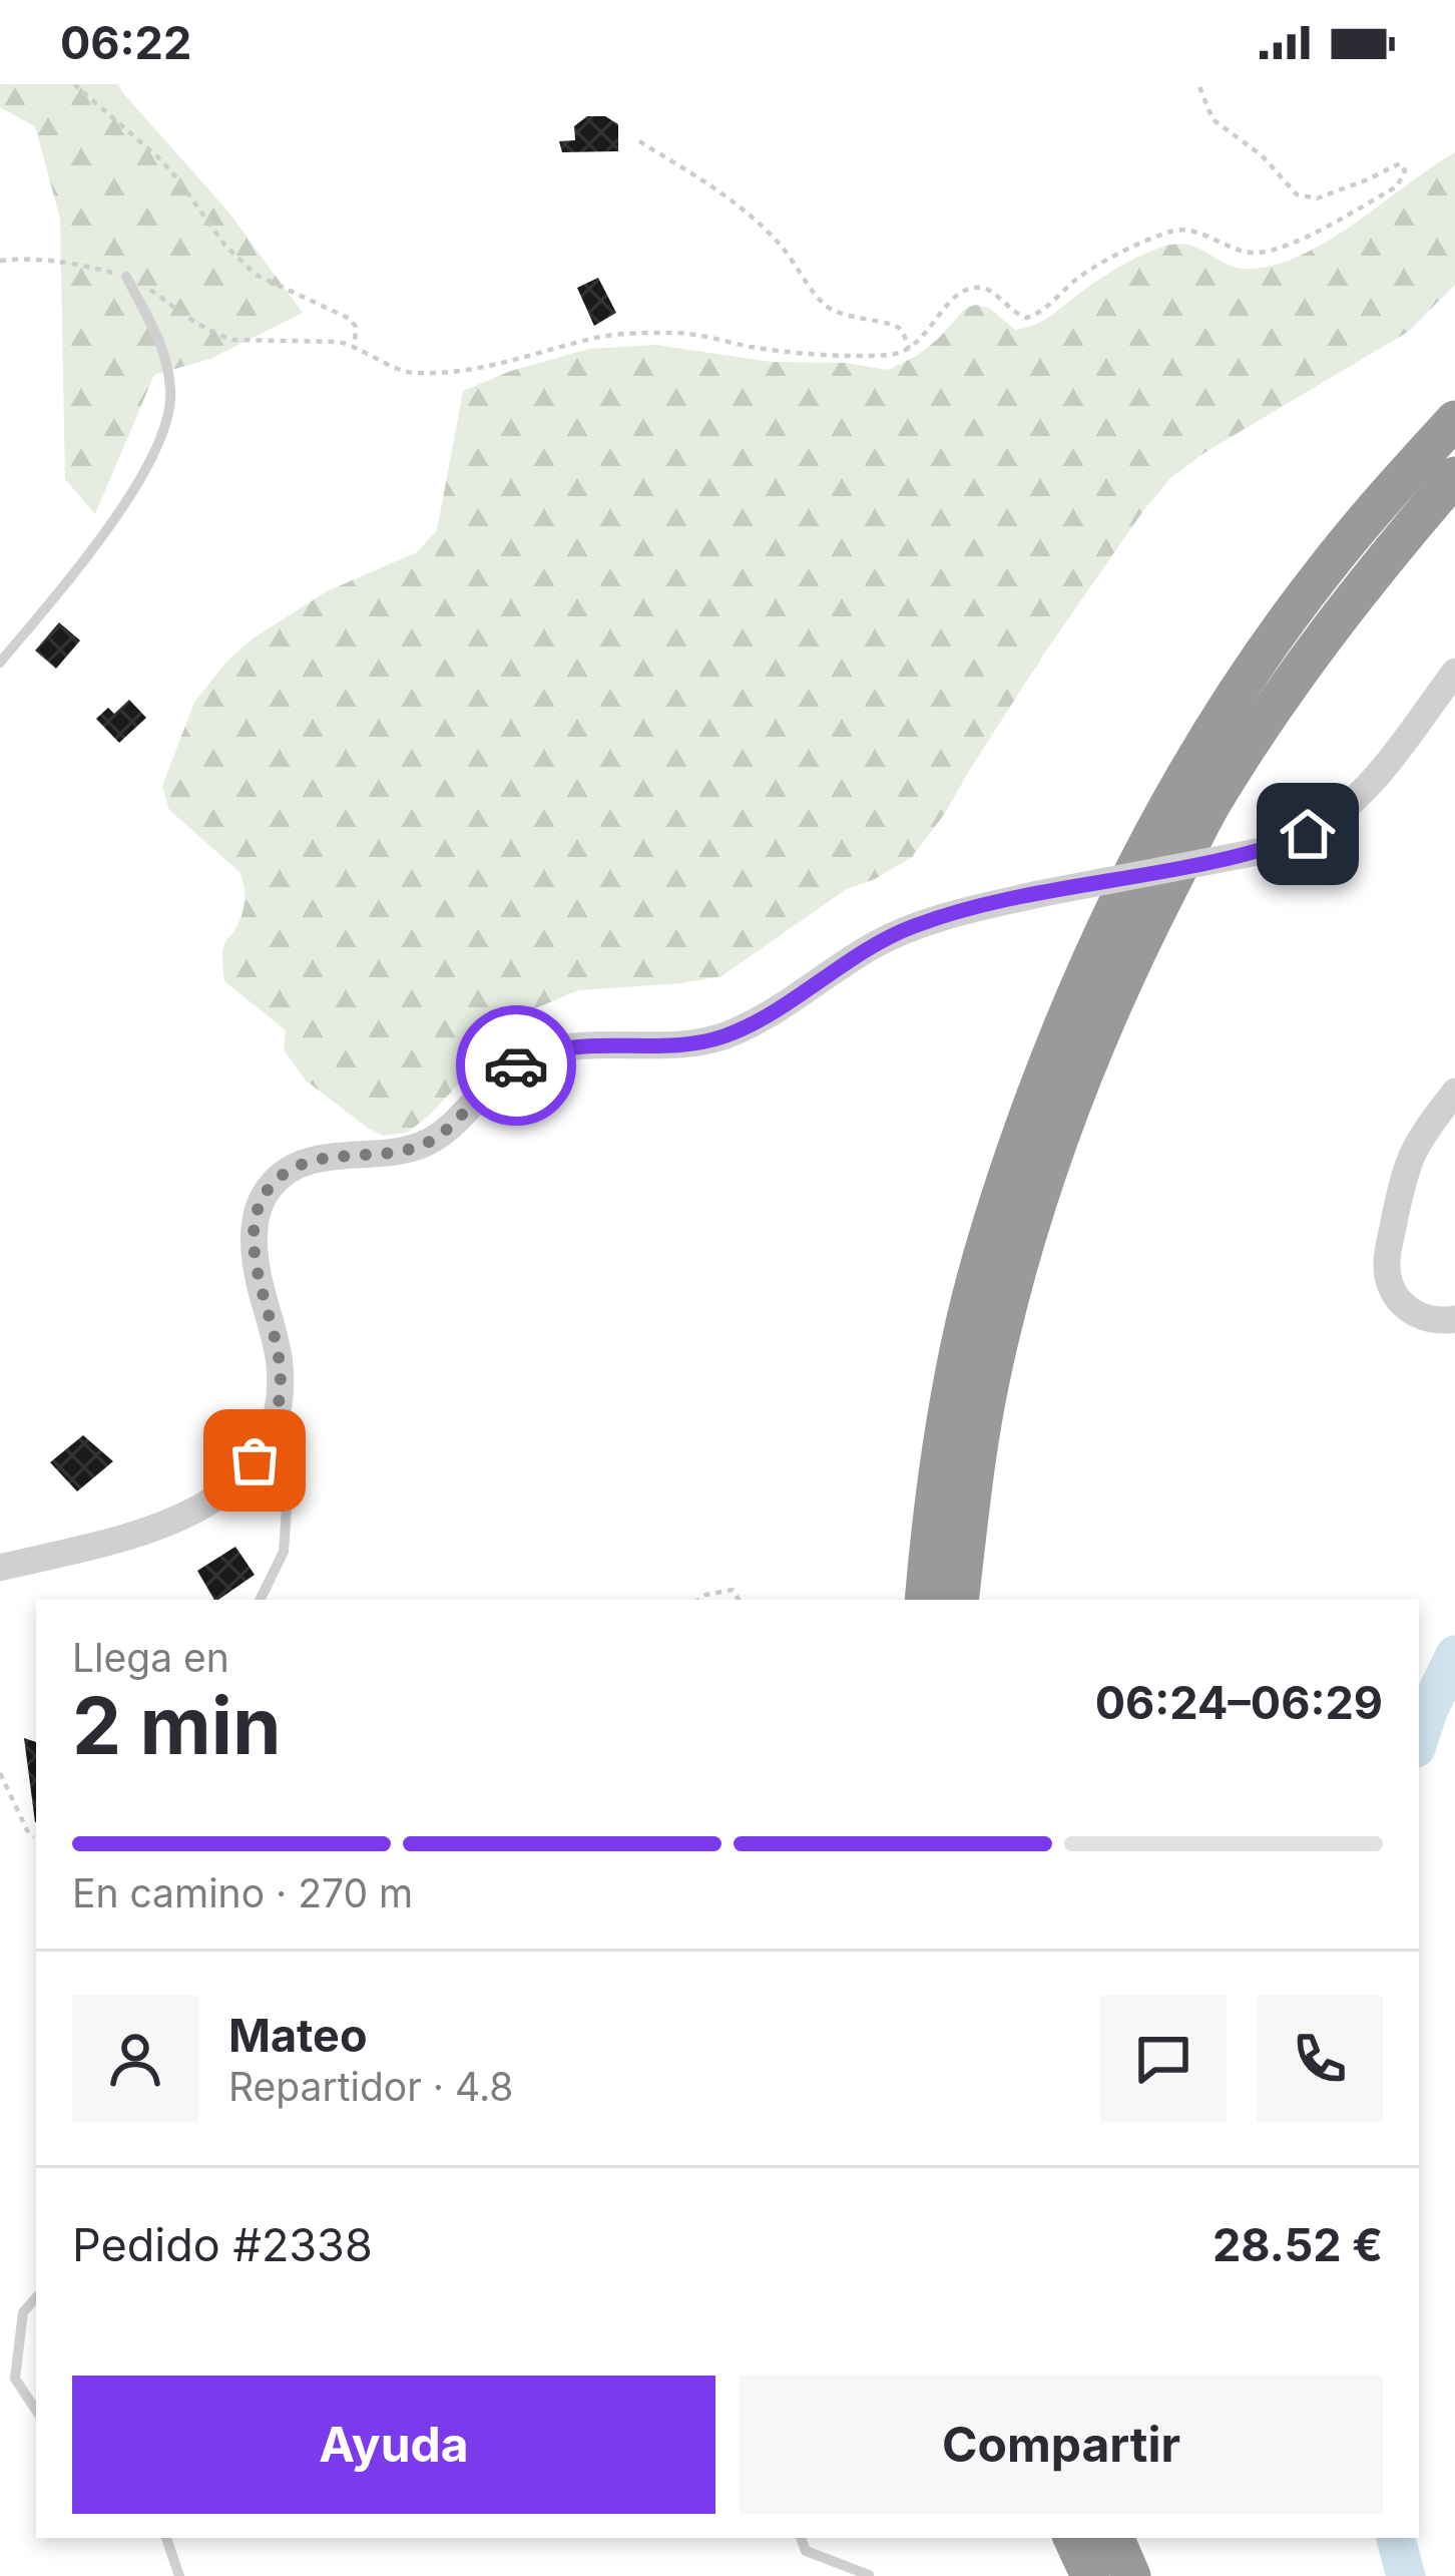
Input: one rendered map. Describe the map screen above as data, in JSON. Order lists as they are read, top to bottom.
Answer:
{
  "page": {
    "status": "06:22",
    "heading": ["2 min", "Llega en", "06:24–06:29"],
    "panel": [
      "Mateo",
      "Repartidor · 4.8",
      "Pedido #2338",
      "28.52 €"
    ],
    "bar": "En camino · 270 m",
    "buttons": ["Ayuda", "Compartir"]
  }
}
